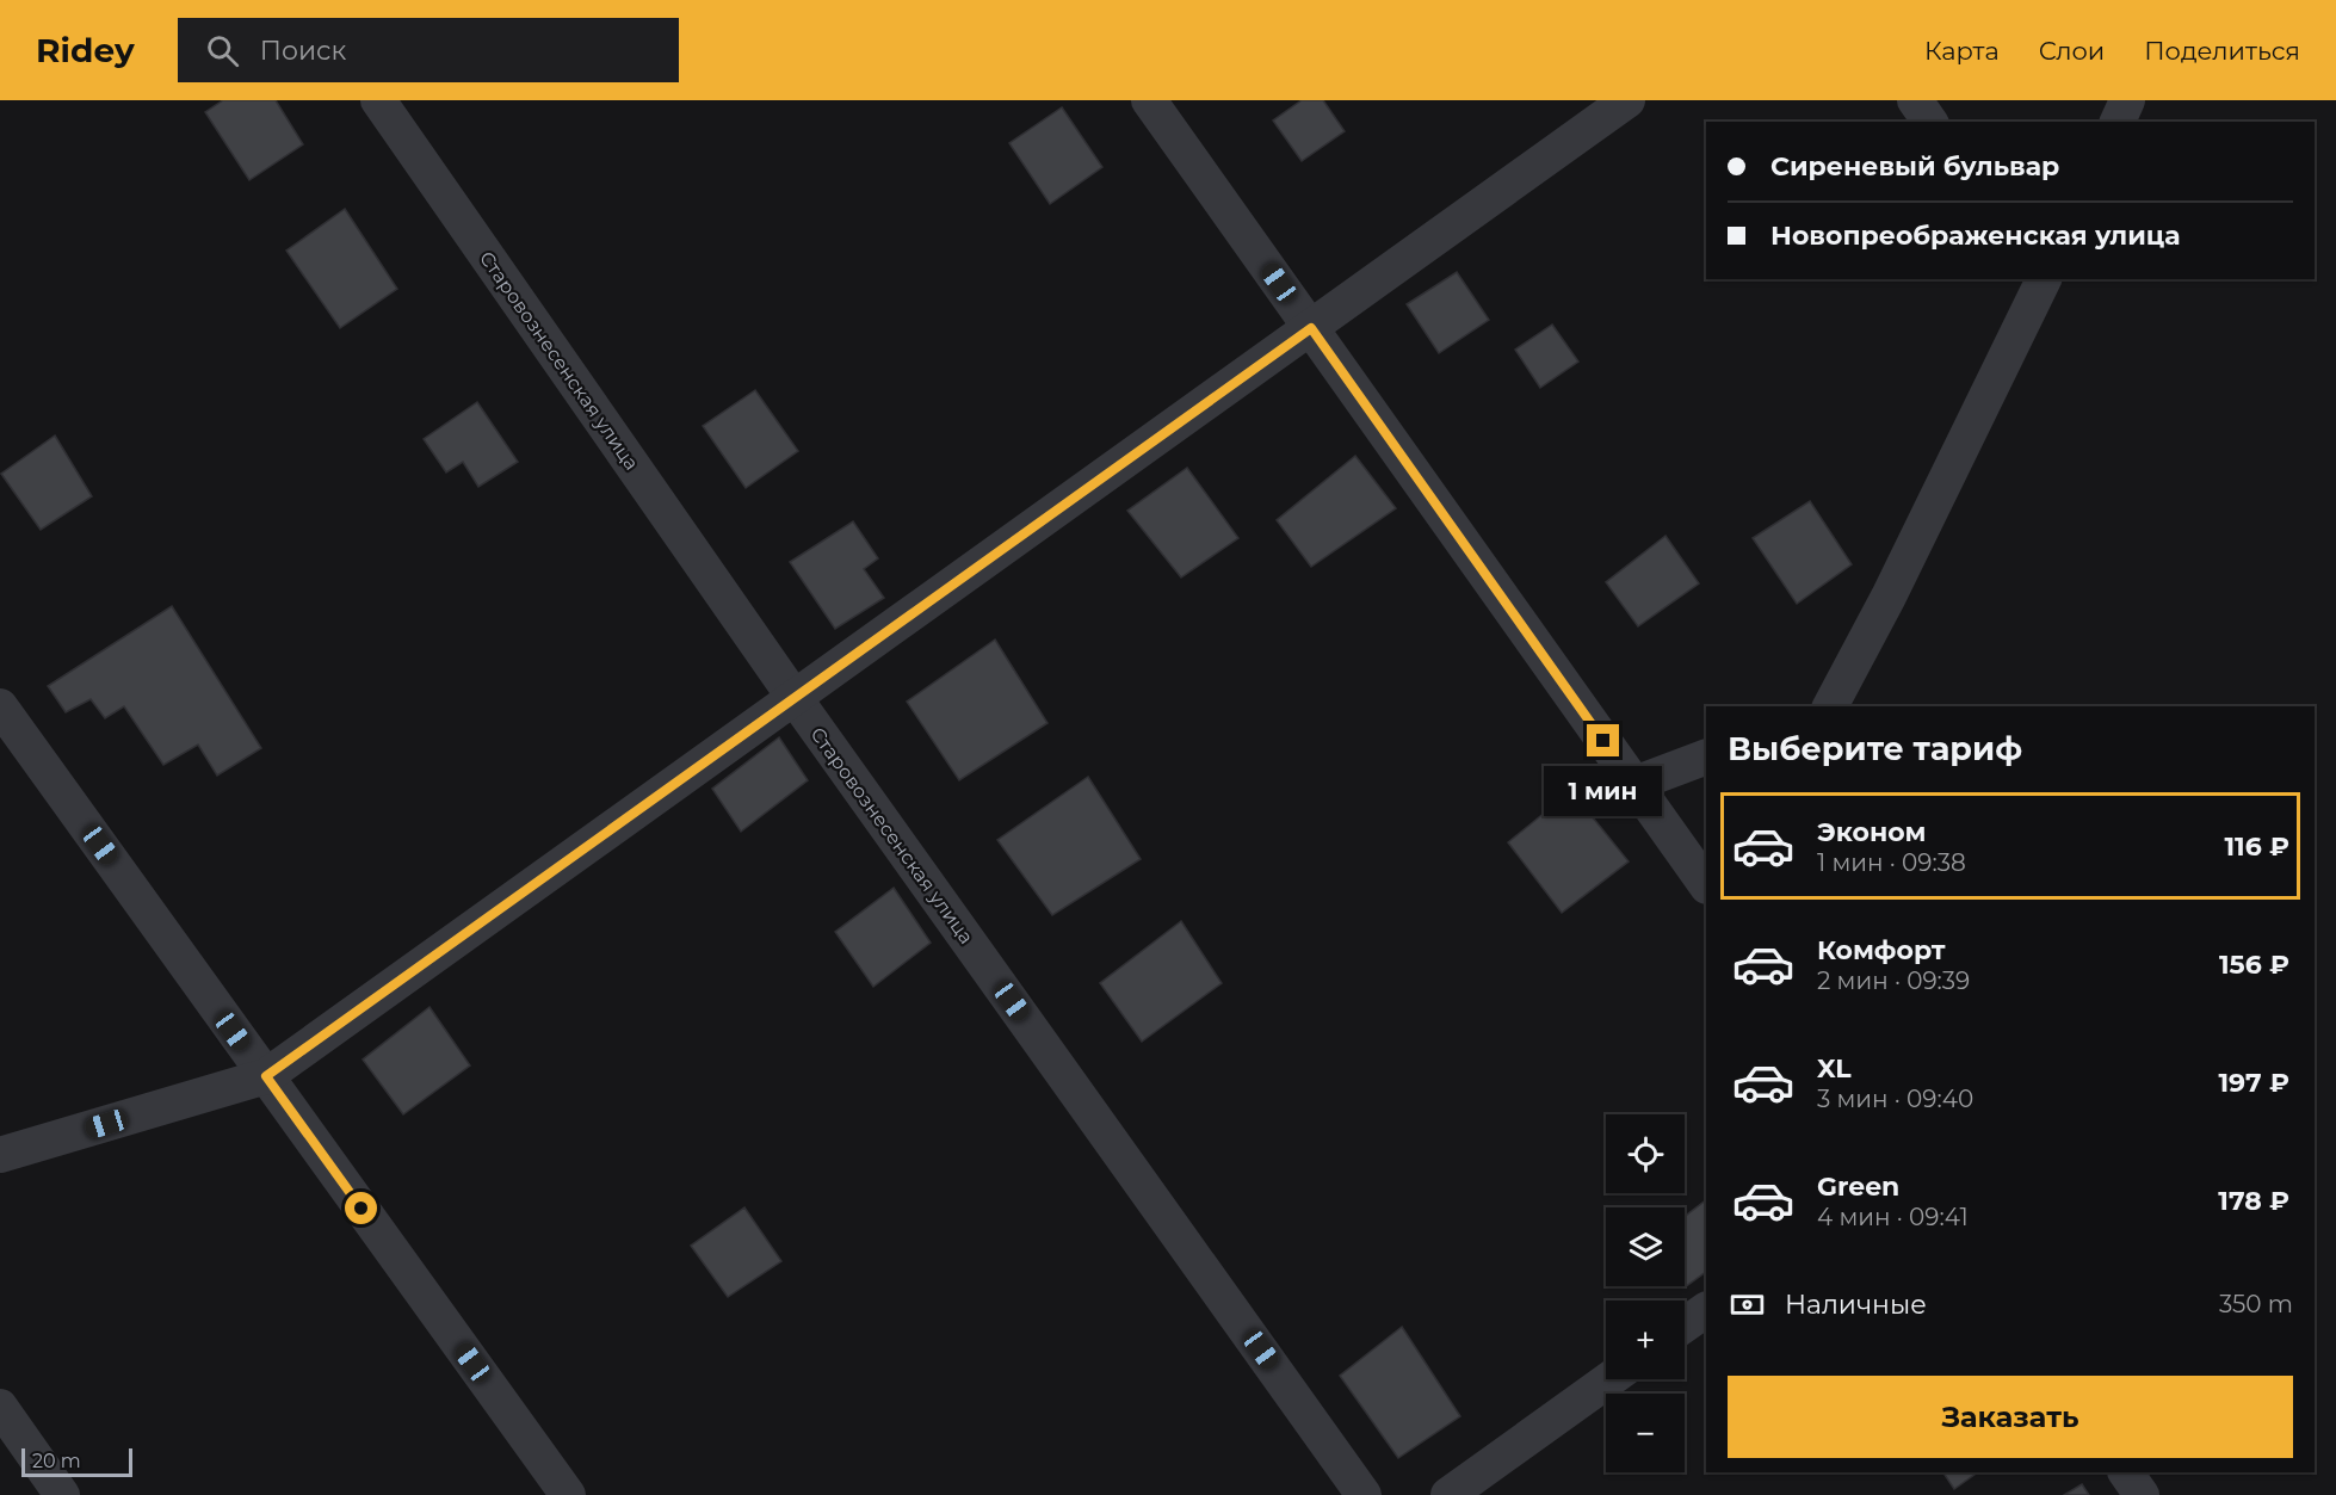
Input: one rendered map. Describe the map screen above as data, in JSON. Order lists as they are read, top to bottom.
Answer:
{
  "streets": {
    "street": ["Старовознесенская улица"]
  },
  "scale_bar": "20 m",
  "page": {
    "header": "Ridey",
    "search": "Поиск",
    "nav": ["Карта", "Слои", "Поделиться"],
    "banner": ["Сиреневый бульвар", "Новопреображенская улица"],
    "heading": "Выберите тариф",
    "bubble": "1 мин",
    "list": [
      {
        "name": "Эконом",
        "note": "1 мин · 09:38",
        "value": "116 ₽"
      },
      {
        "name": "Комфорт",
        "note": "2 мин · 09:39",
        "value": "156 ₽"
      },
      {
        "name": "XL",
        "note": "3 мин · 09:40",
        "value": "197 ₽"
      },
      {
        "name": "Green",
        "note": "4 мин · 09:41",
        "value": "178 ₽"
      }
    ],
    "map_buttons": ["+", "−"],
    "pay": ["Наличные", "350 m"],
    "buttons": "Заказать",
    "scale": "20 m"
  }
}
